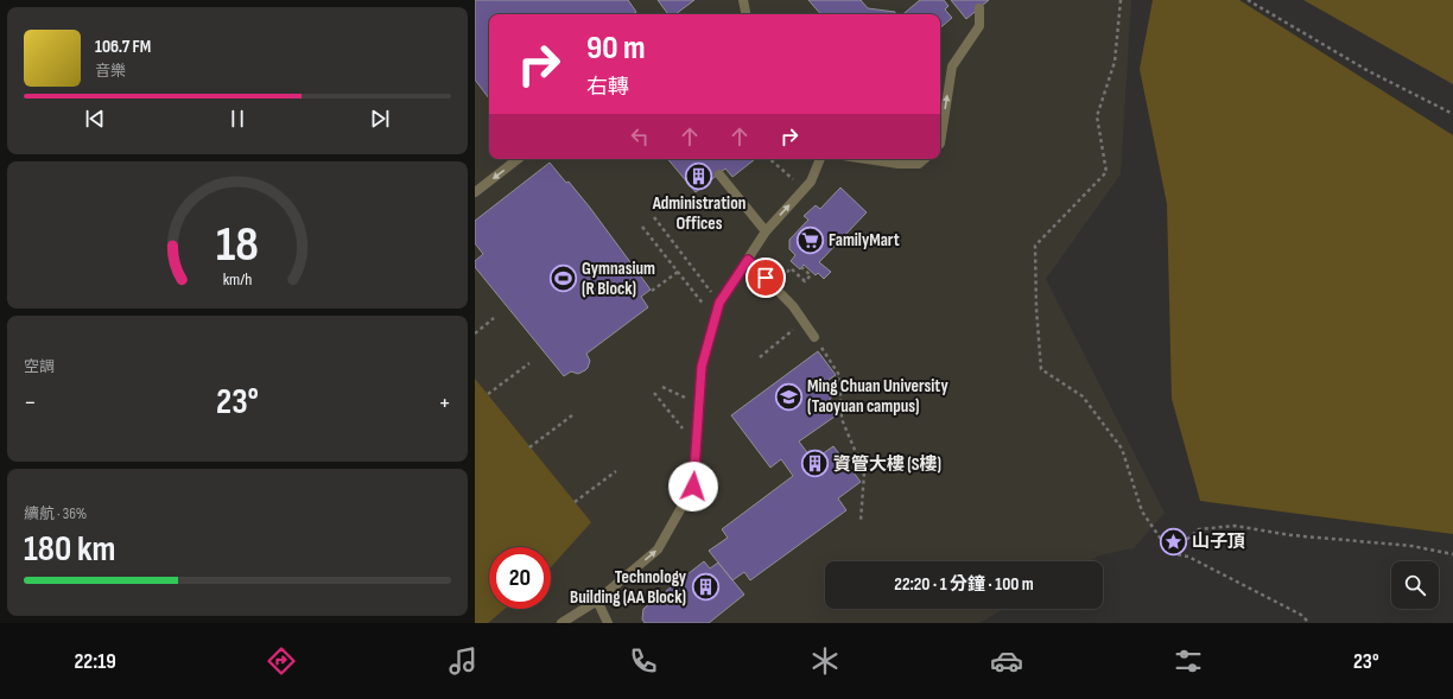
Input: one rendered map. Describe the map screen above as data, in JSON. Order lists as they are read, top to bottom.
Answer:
{
  "places": {
    "building": ["Administration Offices", "資管大樓 (S樓)", "Technology Building (AA Block)"],
    "supermarket": ["FamilyMart"],
    "sports": ["Gymnasium (R Block)"],
    "school or university": ["Ming Chuan University (Taoyuan campus)"],
    "place": ["山子頂"]
  },
  "page": {
    "turn": ["90 m", "右轉"],
    "song": ["106.7 FM", "音樂"],
    "tile": [
      "空調",
      ["續航 · 36%", "180 km"]
    ],
    "heat": ["−", "23°", "+"],
    "limit": "20",
    "trip": "22:20 · 1 分鐘 · 100 m",
    "tabs": ["22:19", "23°"],
    "gauge": ["18", "km/h"]
  }
}
